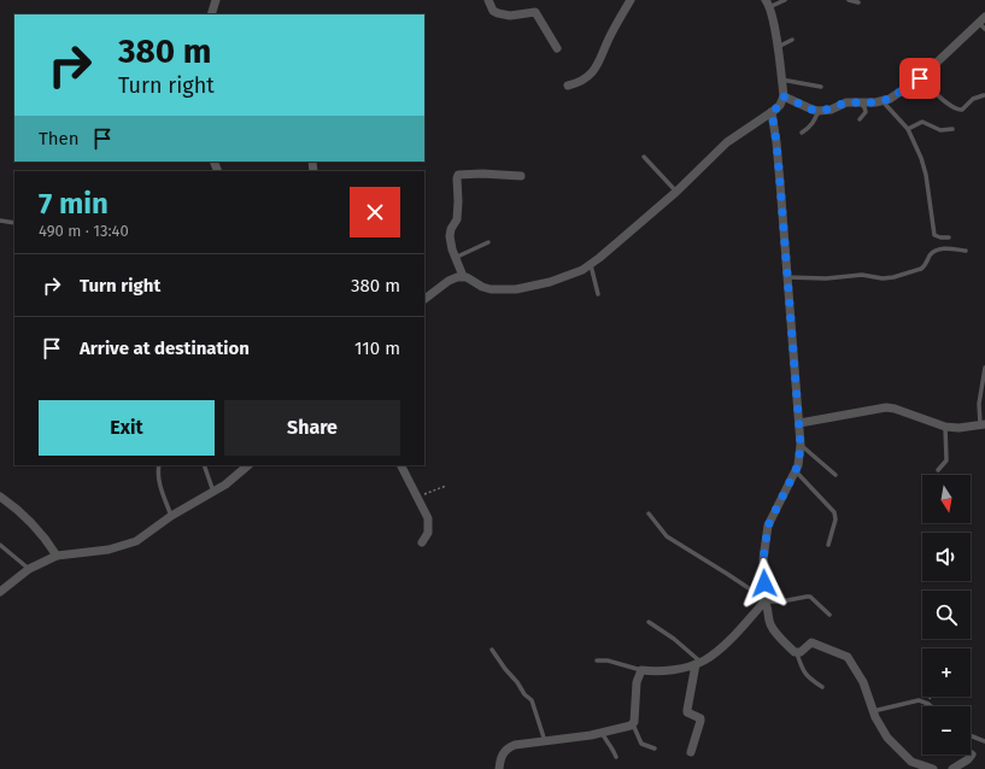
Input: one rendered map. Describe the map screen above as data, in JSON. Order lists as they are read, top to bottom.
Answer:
{
  "north": "bottom",
  "page": {
    "turn": ["380 m", "Turn right"],
    "then": "Then",
    "heading": ["7 min", "490 m · 13:40"],
    "list": [
      {
        "name": "Turn right",
        "value": "380 m"
      },
      {
        "name": "Arrive at destination",
        "value": "110 m"
      }
    ],
    "buttons": ["Exit", "Share"],
    "map_buttons": ["+", "−"]
  }
}
